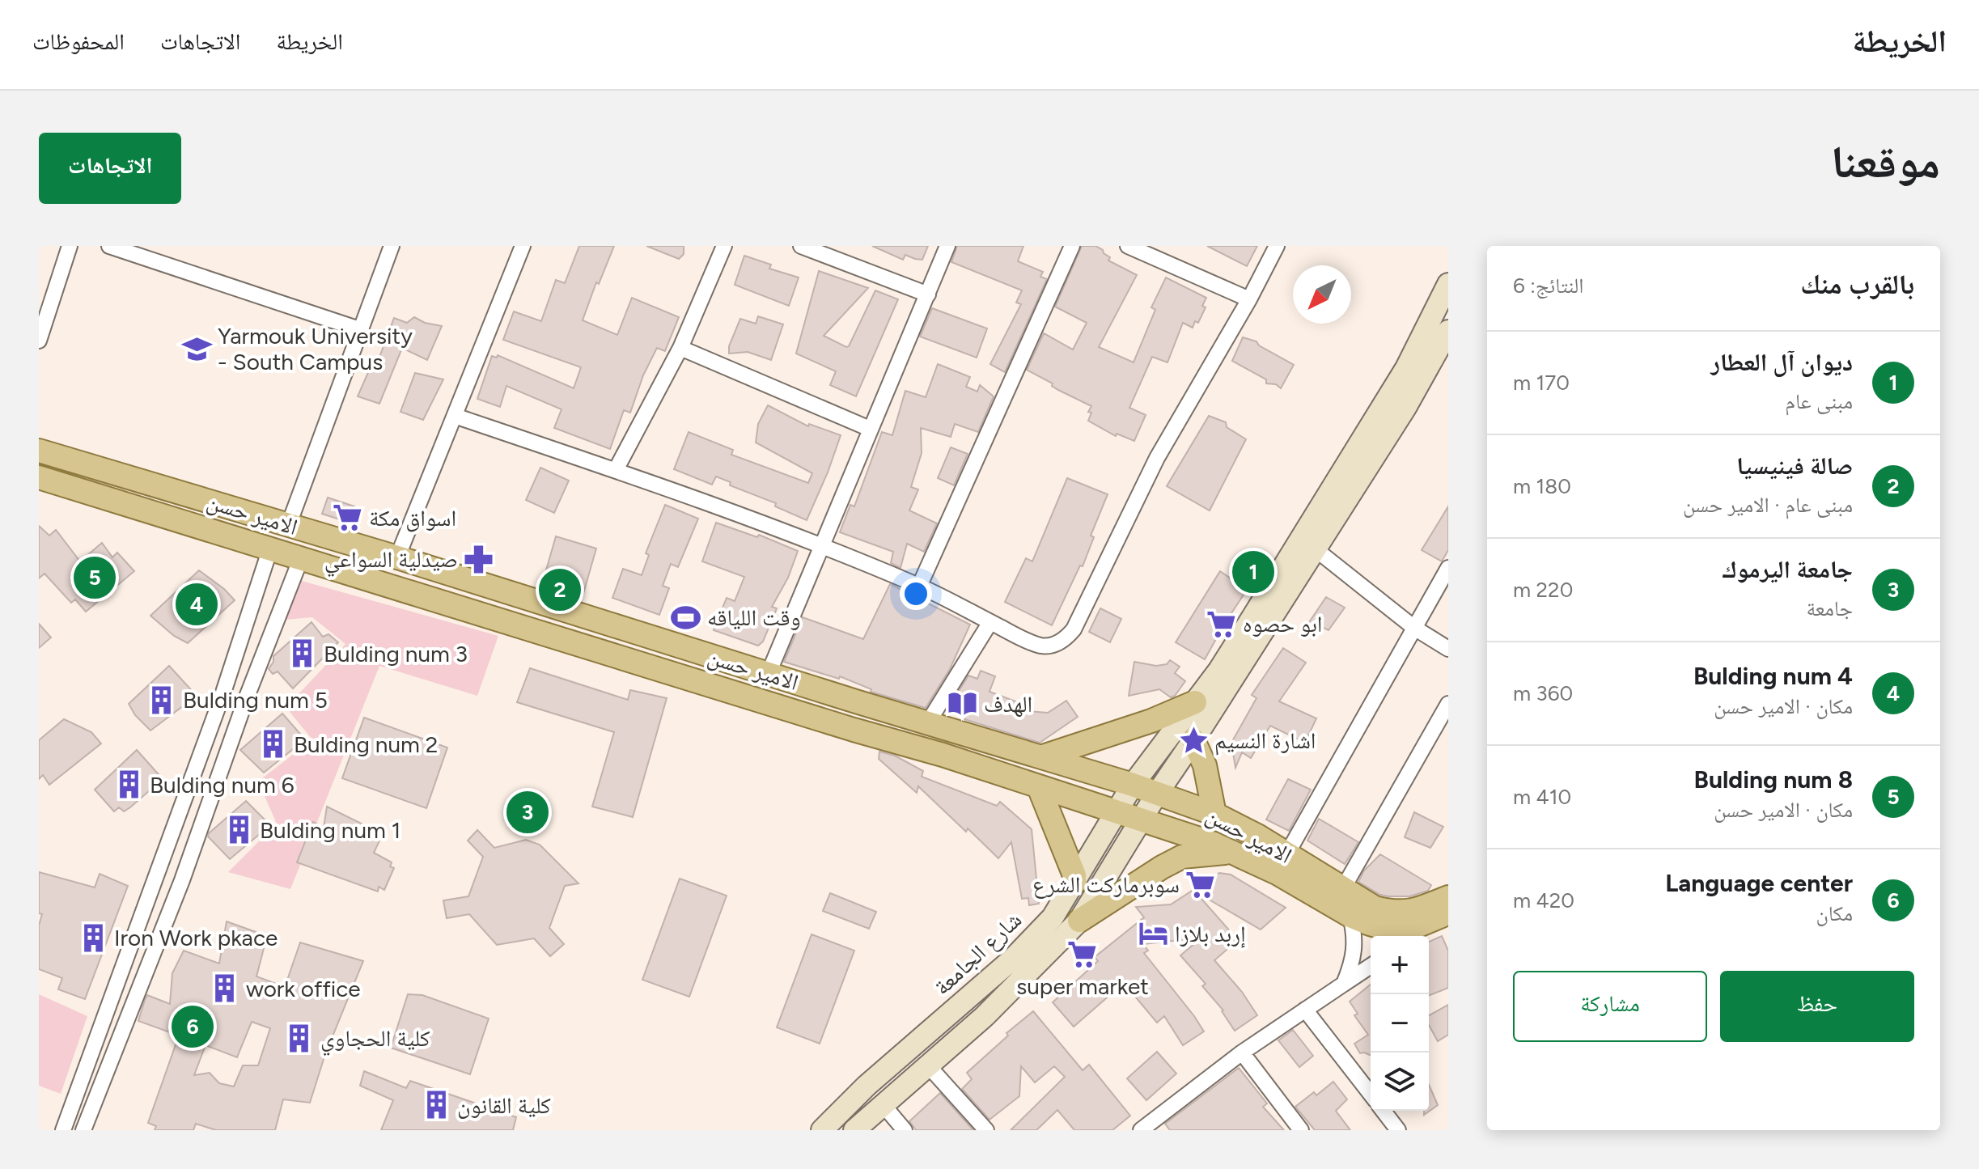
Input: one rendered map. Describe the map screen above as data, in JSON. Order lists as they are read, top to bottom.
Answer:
{
  "streets": {
    "main road": ["الامير حسن", "شارع الجامعة"]
  },
  "crossings": [
    ["الامير حسن", "شارع الجامعة"]
  ],
  "places": {
    "school or university": ["Yarmouk University - South Campus"],
    "supermarket": [
      "اسواق مكة",
      "ابو حصوه",
      "سوبرماركت الشرع",
      "super market"
    ],
    "pharmacy": ["صيدلية السواعي"],
    "sports": ["وقت اللياقه"],
    "building": [
      "Bulding num 3",
      "Bulding num 5",
      "Bulding num 2",
      "Bulding num 6",
      "Bulding num 1",
      "Iron Work pkace",
      "work office",
      "كلية الحجاوي",
      "كلية القانون"
    ],
    "library": ["الهدف"],
    "place": ["اشارة النسيم"],
    "hotel": ["إربد بلازا"]
  },
  "north": "bottom left",
  "page": {
    "header": "الخريطة",
    "nav": ["الخريطة", "الاتجاهات", "المحفوظات"],
    "title": "موقعنا",
    "buttons": [
      "الاتجاهات",
      ["حفظ", "مشاركة"]
    ],
    "heading": ["بالقرب منك", "النتائج: 6"],
    "list": [
      {
        "mark": "1",
        "name": "ديوان آل العطار",
        "note": "مبنى عام",
        "value": "170 m"
      },
      {
        "mark": "2",
        "name": "صالة فينيسيا",
        "note": "مبنى عام · الامير حسن",
        "value": "180 m"
      },
      {
        "mark": "3",
        "name": "جامعة اليرموك",
        "note": "جامعة",
        "value": "220 m"
      },
      {
        "mark": "4",
        "name": "Bulding num 4",
        "note": "مكان · الامير حسن",
        "value": "360 m"
      },
      {
        "mark": "5",
        "name": "Bulding num 8",
        "note": "مكان · الامير حسن",
        "value": "410 m"
      },
      {
        "mark": "6",
        "name": "Language center",
        "note": "مكان",
        "value": "420 m"
      }
    ],
    "pins": [
      "1",
      "5",
      "2",
      "4",
      "3",
      "6"
    ],
    "map_buttons": ["+", "−"]
  }
}
